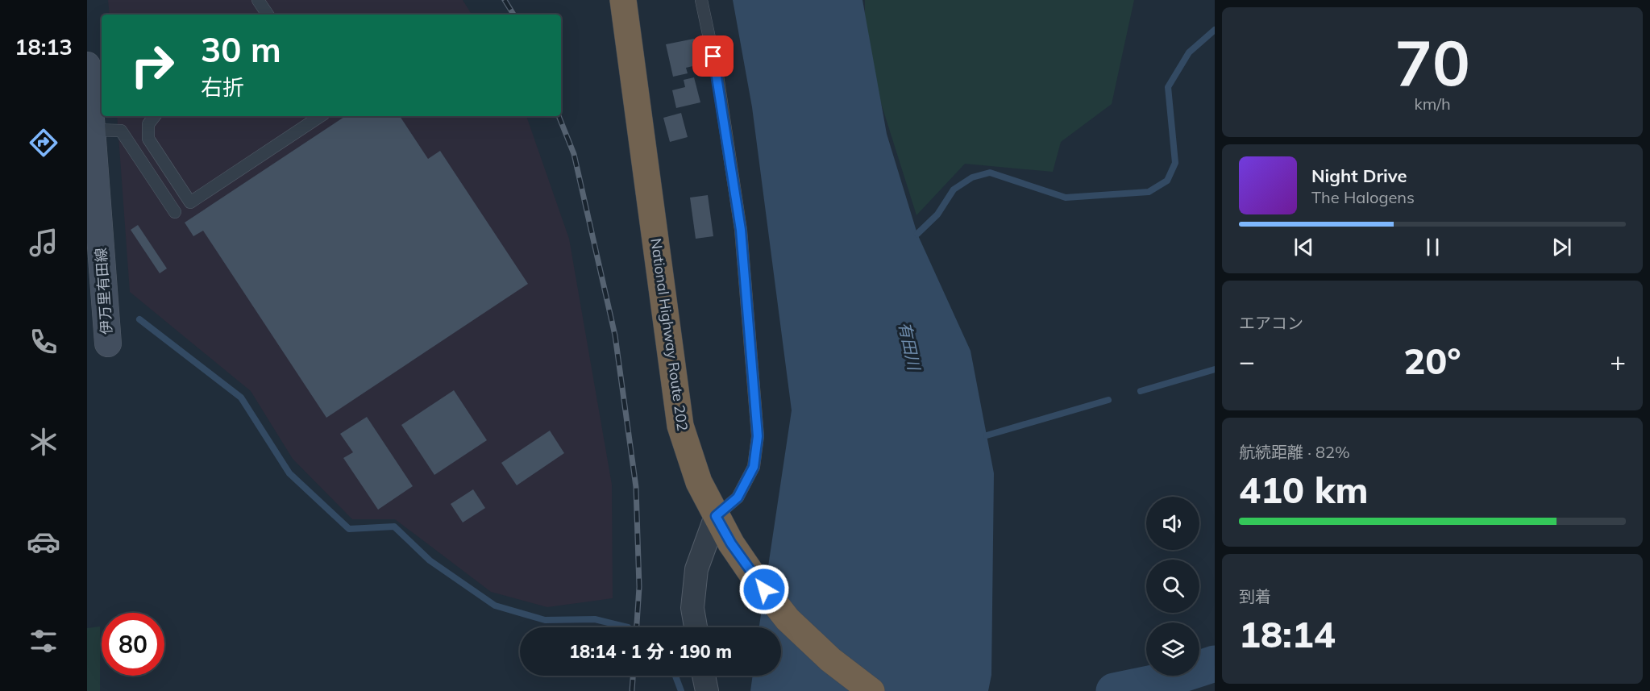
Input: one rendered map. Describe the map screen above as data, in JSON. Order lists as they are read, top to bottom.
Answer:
{
  "streets": {
    "highway": ["National Highway Route 202"],
    "main road": ["伊万里有田線"]
  },
  "water": ["有田川"],
  "page": {
    "tabs": "18:13",
    "tile": [
      ["70", "km/h"],
      "エアコン",
      ["航続距離 · 82%", "410 km"],
      ["到着", "18:14"]
    ],
    "turn": ["30 m", "右折"],
    "song": ["Night Drive", "The Halogens"],
    "heat": ["−", "20°", "+"],
    "limit": "80",
    "trip": "18:14 · 1 分 · 190 m"
  }
}
